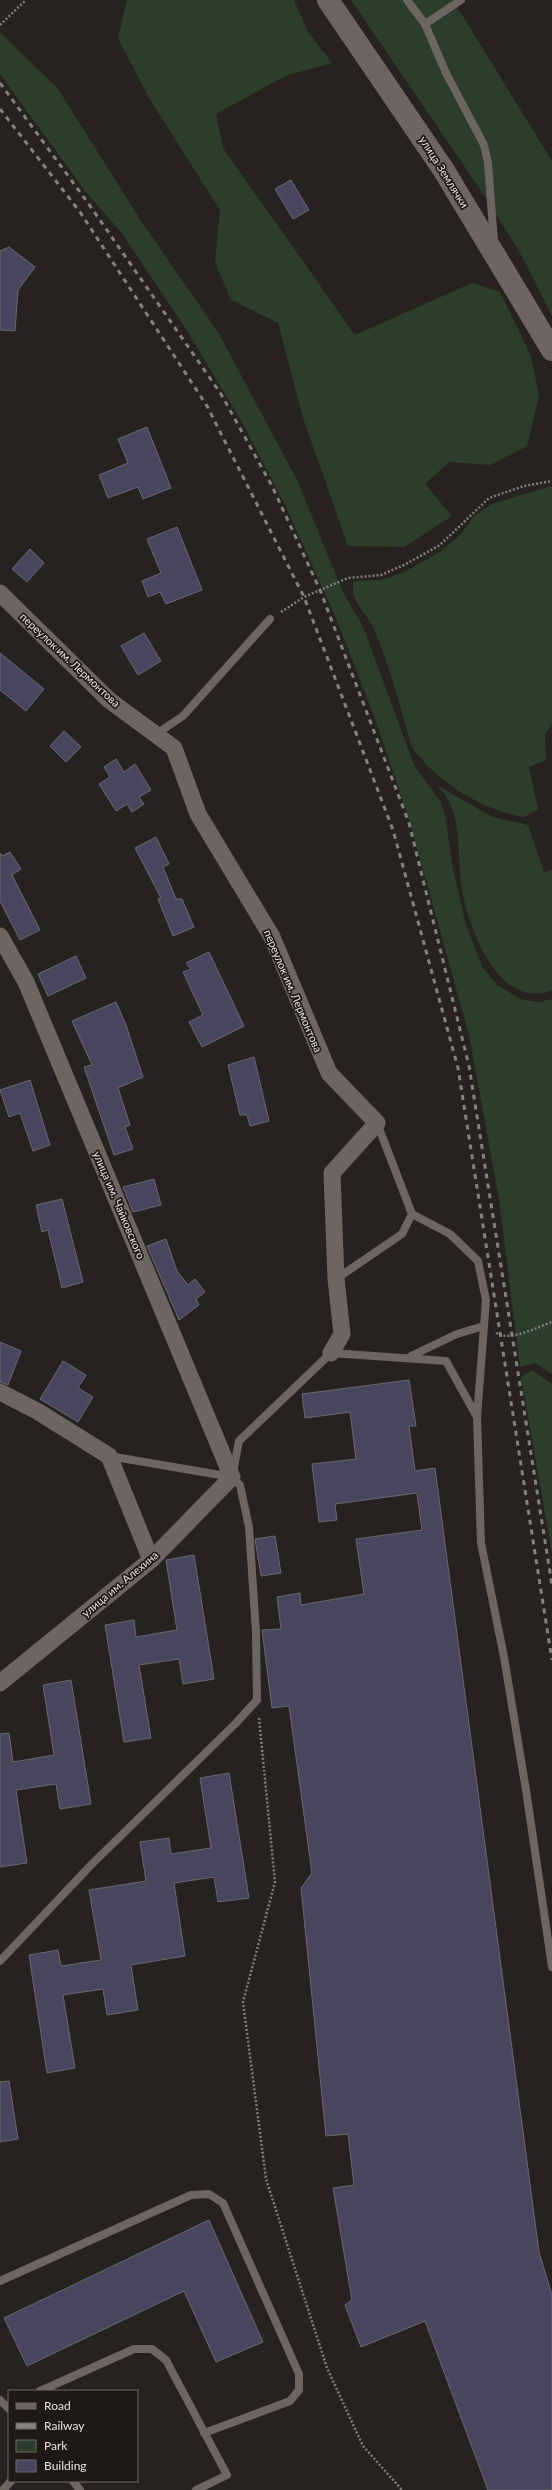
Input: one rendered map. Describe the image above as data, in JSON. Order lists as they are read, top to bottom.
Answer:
{
  "streets": {
    "main road": ["улица Землячки"],
    "street": ["переулок им. Лермонтова", "улица им. Чайковского", "улица им. Алехина"]
  },
  "crossings": [
    ["улица им. Чайковского", "улица им. Алехина"]
  ],
  "legend": [
    "Road",
    "Railway",
    "Park",
    "Building"
  ]
}
